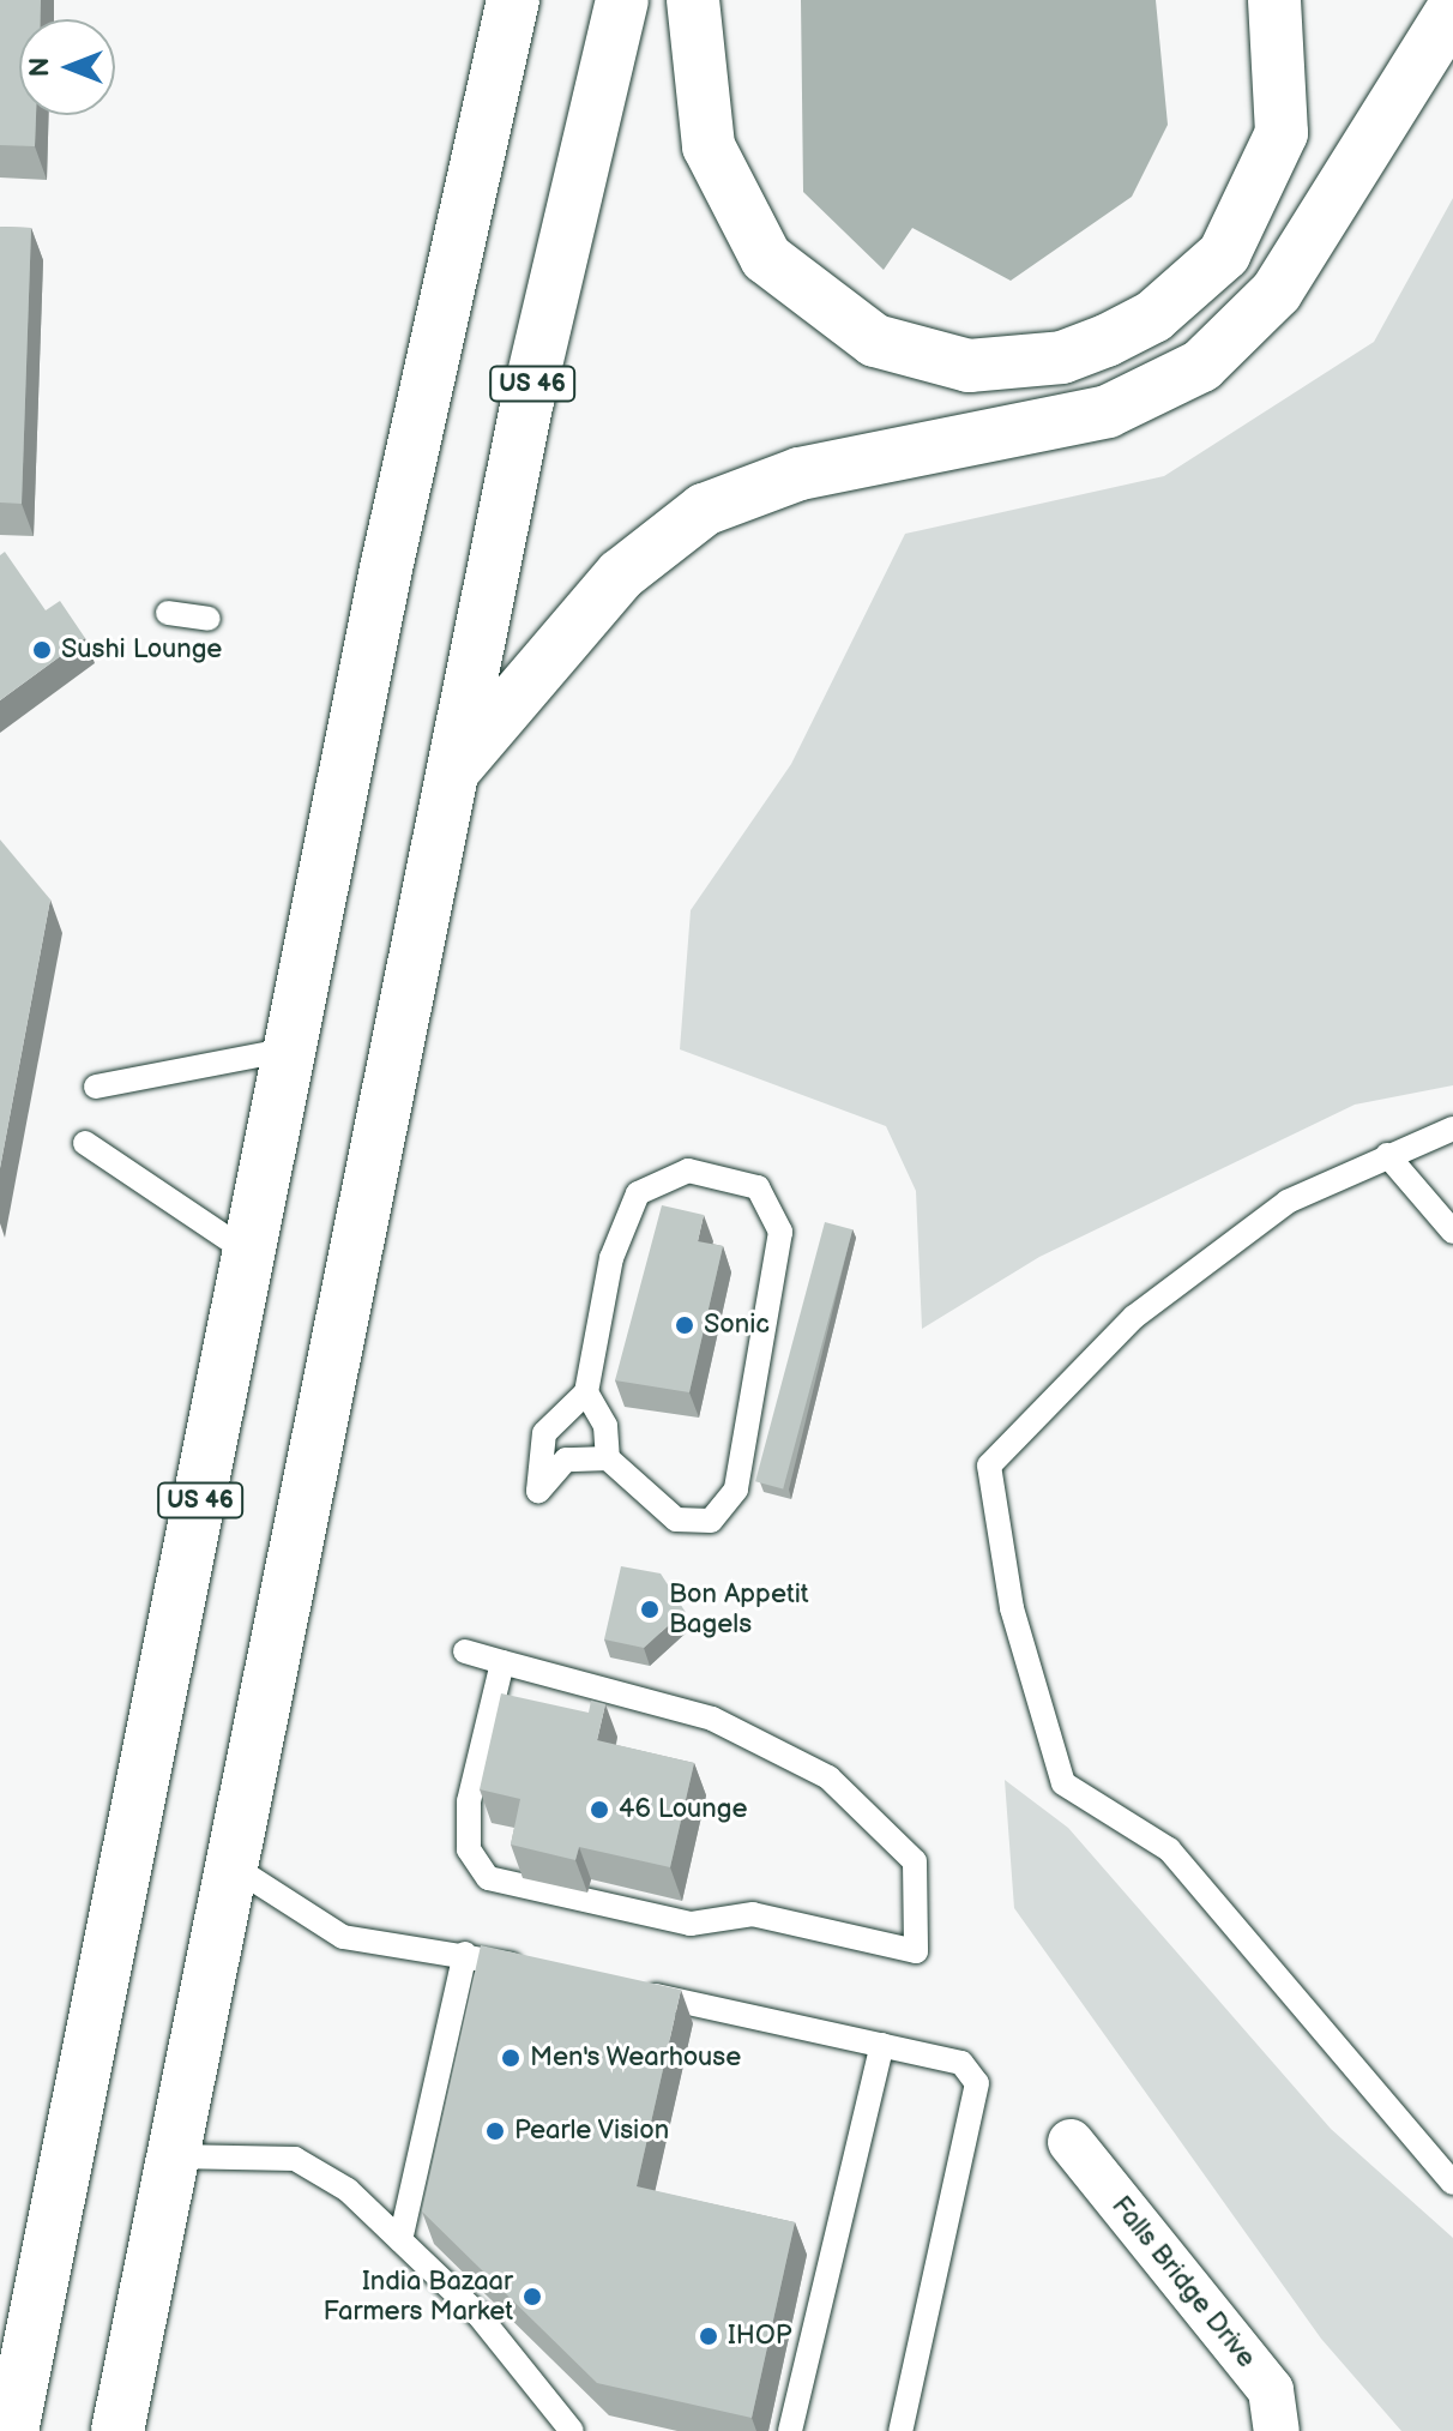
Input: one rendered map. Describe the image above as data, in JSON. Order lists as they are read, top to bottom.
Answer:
{
  "streets": {
    "highway": ["US 46"],
    "street": ["Falls Bridge Drive"]
  },
  "places": [
    "Sushi Lounge",
    "Sonic",
    "Bon Appetit Bagels",
    "46 Lounge",
    "Men's Wearhouse",
    "Pearle Vision",
    "India Bazaar Farmers Market",
    "IHOP"
  ],
  "north": "left"
}
